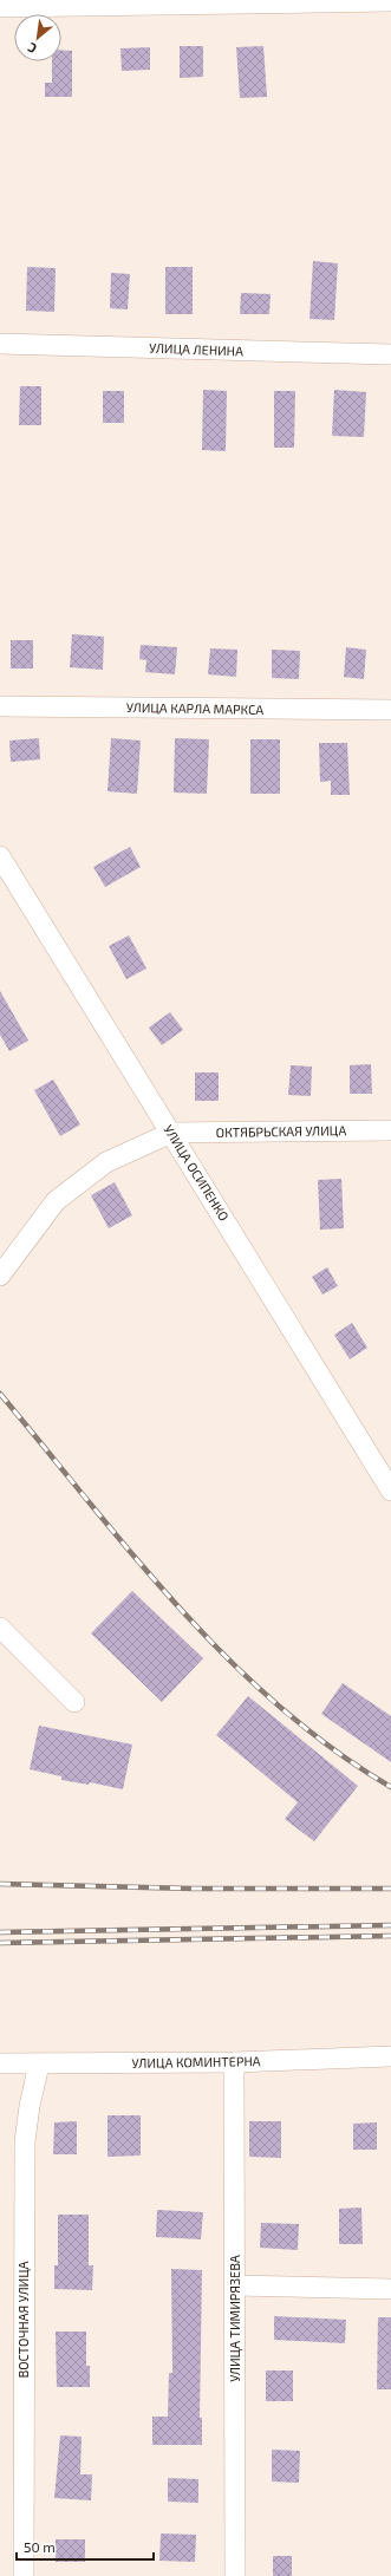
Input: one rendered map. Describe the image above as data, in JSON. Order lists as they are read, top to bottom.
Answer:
{
  "streets": {
    "street": [
      "УЛИЦА ЛЕНИНА",
      "УЛИЦА КАРЛА МАРКСА",
      "ОКТЯБРЬСКАЯ УЛИЦА",
      "УЛИЦА ОСИПЕНКО",
      "УЛИЦА КОМИНТЕРНА",
      "УЛИЦА ТИМИРЯЗЕВА",
      "ВОСТОЧНАЯ УЛИЦА"
    ]
  },
  "crossings": [
    ["ОКТЯБРЬСКАЯ УЛИЦА", "УЛИЦА ОСИПЕНКО"],
    ["УЛИЦА КОМИНТЕРНА", "УЛИЦА ТИМИРЯЗЕВА"],
    ["УЛИЦА КОМИНТЕРНА", "ВОСТОЧНАЯ УЛИЦА"]
  ],
  "scale_bar": "50 m",
  "north": "bottom left"
}
